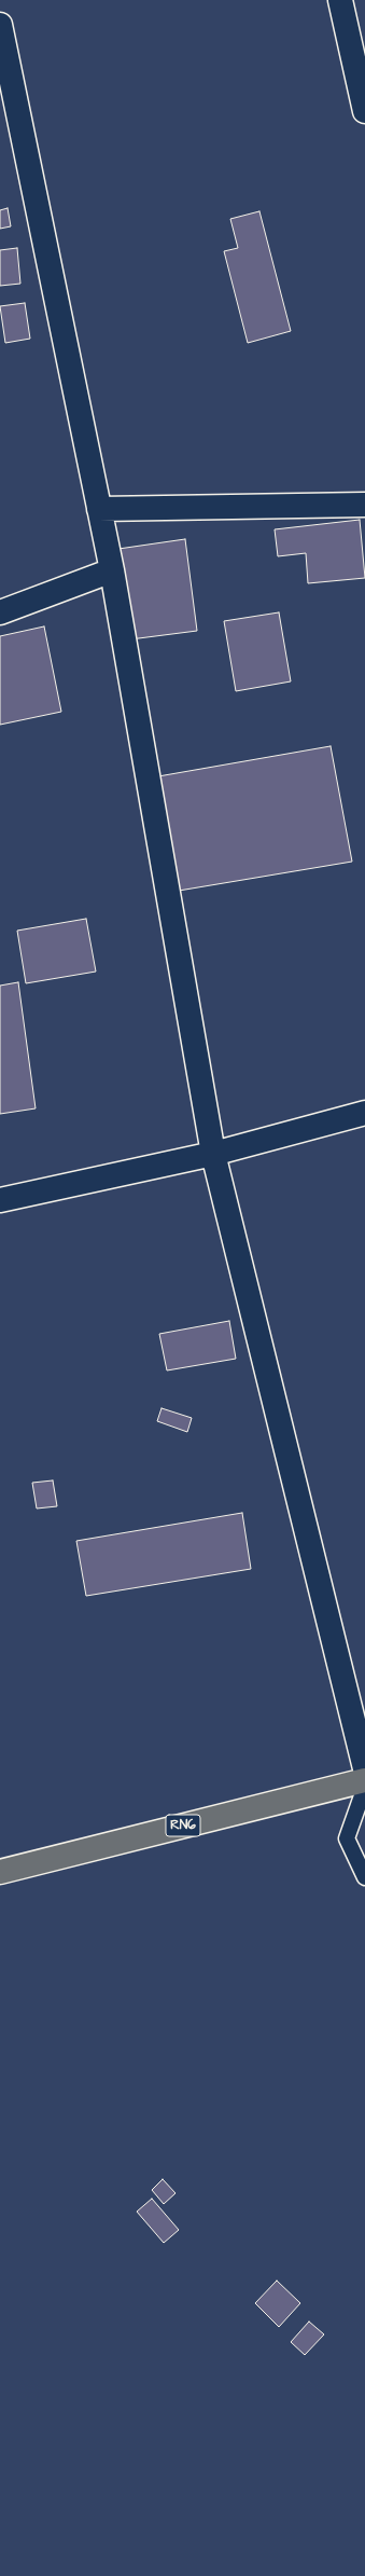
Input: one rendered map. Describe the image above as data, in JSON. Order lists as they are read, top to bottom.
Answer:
{
  "streets": {
    "main road": ["RN6"]
  }
}
